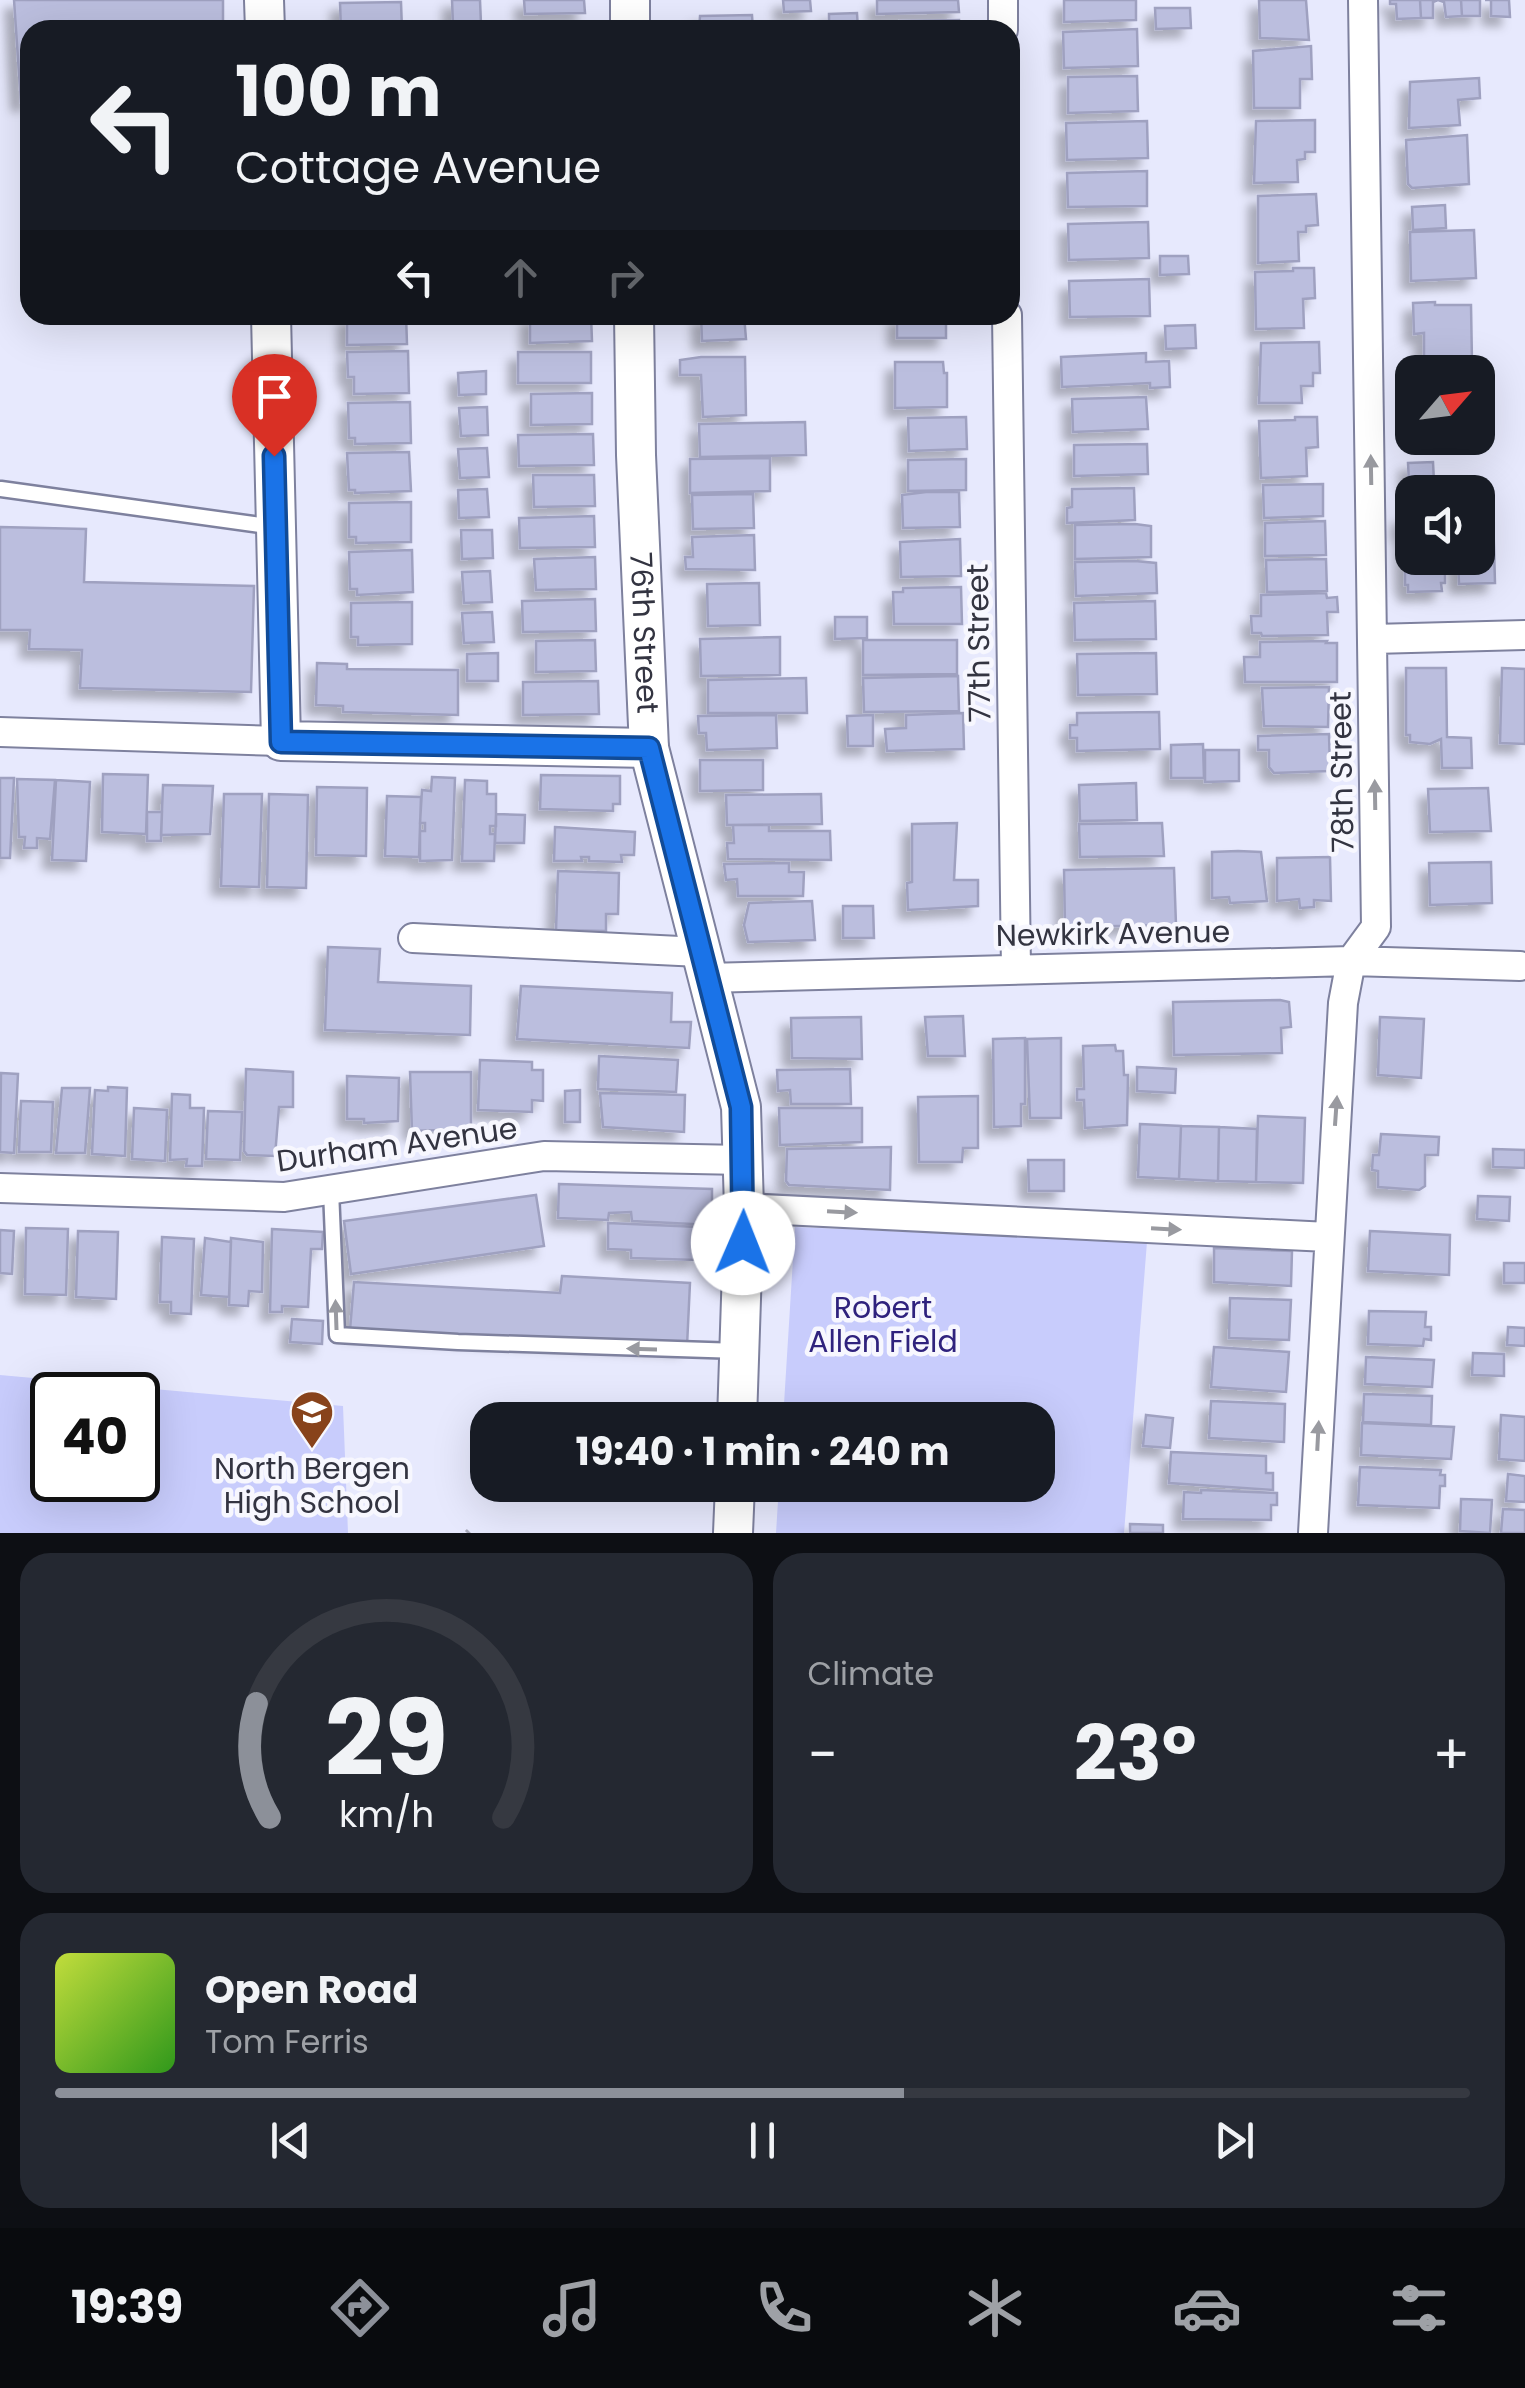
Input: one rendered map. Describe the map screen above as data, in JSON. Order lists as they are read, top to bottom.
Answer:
{
  "streets": {
    "street": [
      "76th Street",
      "77th Street",
      "78th Street",
      "Newkirk Avenue",
      "Durham Avenue"
    ]
  },
  "crossings": [
    ["76th Street", "Newkirk Avenue"],
    ["76th Street", "Durham Avenue"],
    ["77th Street", "Newkirk Avenue"],
    ["78th Street", "Newkirk Avenue"]
  ],
  "one_way": ["78th Street"],
  "parks": ["Robert Allen Field"],
  "places": {
    "school or university": ["North Bergen High School"]
  },
  "north": "top right",
  "page": {
    "turn": ["100 m", "Cottage Avenue"],
    "limit": "40",
    "trip": "19:40 · 1 min · 240 m",
    "tile": "Climate",
    "heat": ["−", "23°", "+"],
    "song": ["Open Road", "Tom Ferris"],
    "tabs": "19:39",
    "gauge": ["29", "km/h"]
  }
}
